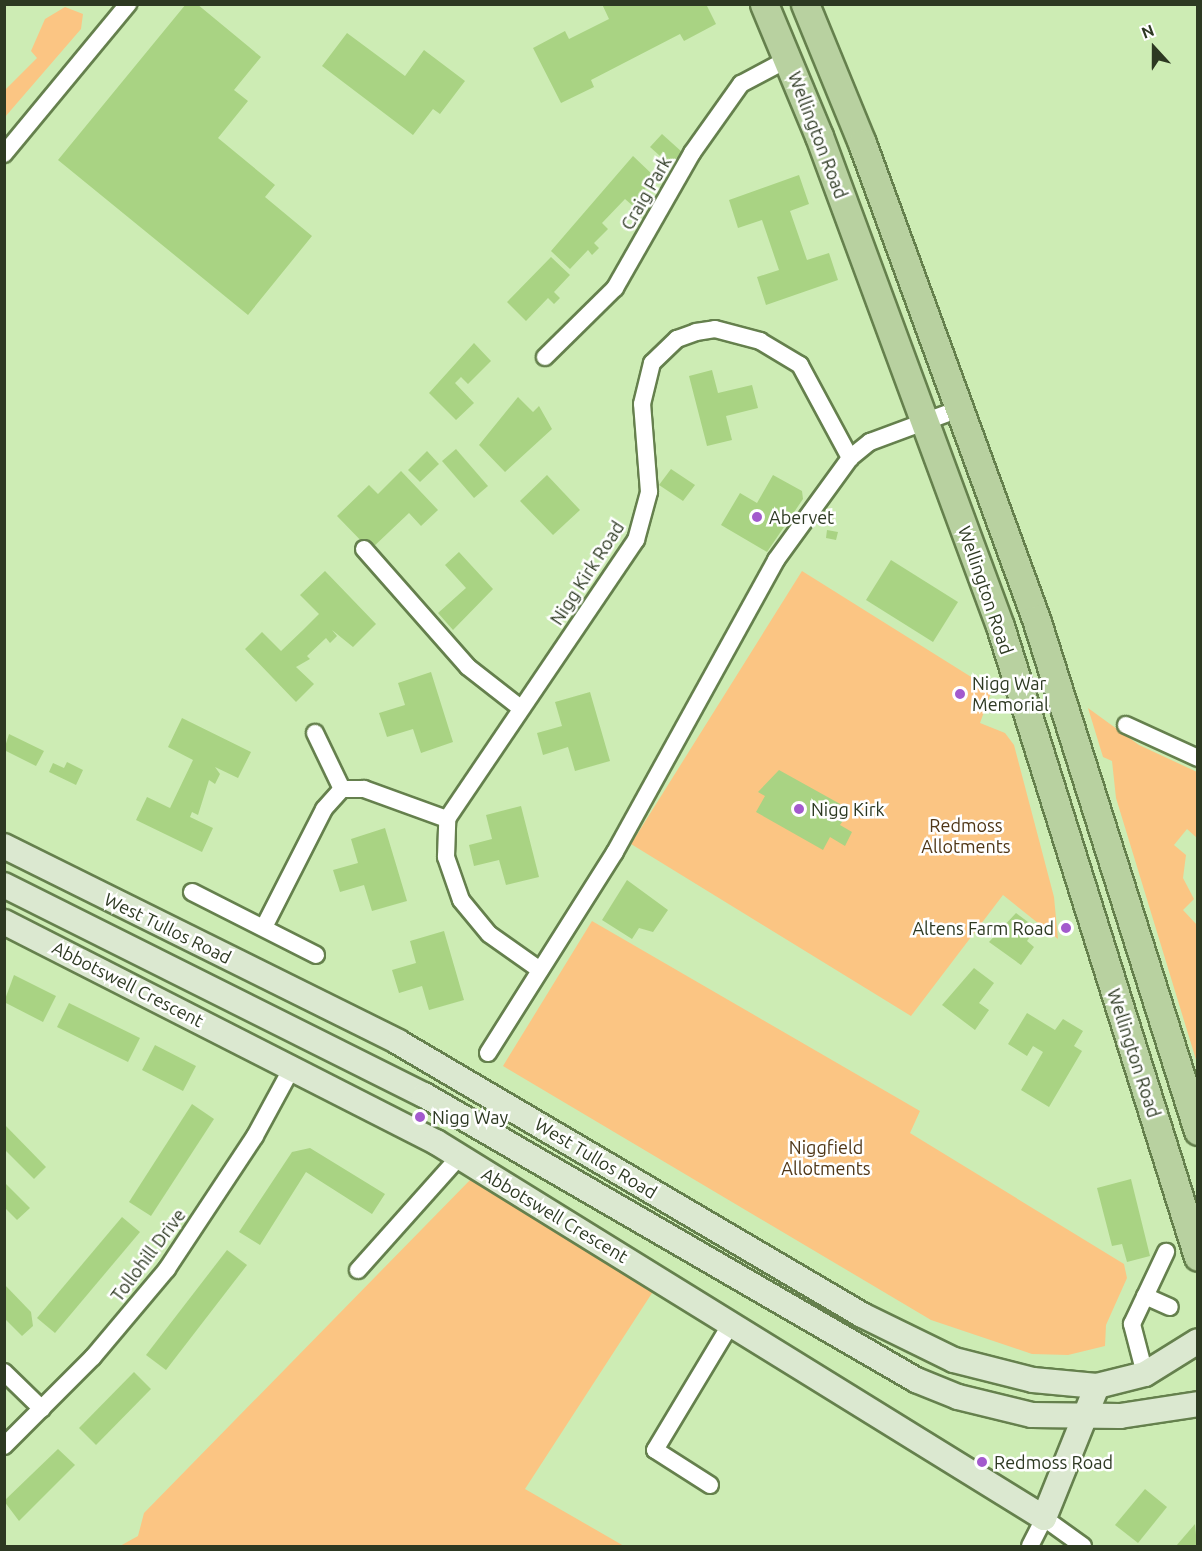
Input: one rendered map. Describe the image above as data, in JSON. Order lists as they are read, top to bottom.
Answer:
{
  "streets": {
    "main road": ["Wellington Road", "West Tullos Road", "Abbotswell Crescent"],
    "street": ["Craig Park", "Nigg Kirk Road", "Tollohill Drive"]
  },
  "crossings": [
    ["Wellington Road", "Craig Park"],
    ["Abbotswell Crescent", "Tollohill Drive"]
  ],
  "parks": ["Redmoss Allotments", "Niggfield Allotments"],
  "places": [
    "Abervet",
    "Nigg War Memorial",
    "Nigg Kirk",
    "Altens Farm Road",
    "Nigg Way",
    "Redmoss Road"
  ],
  "north": "top"
}
